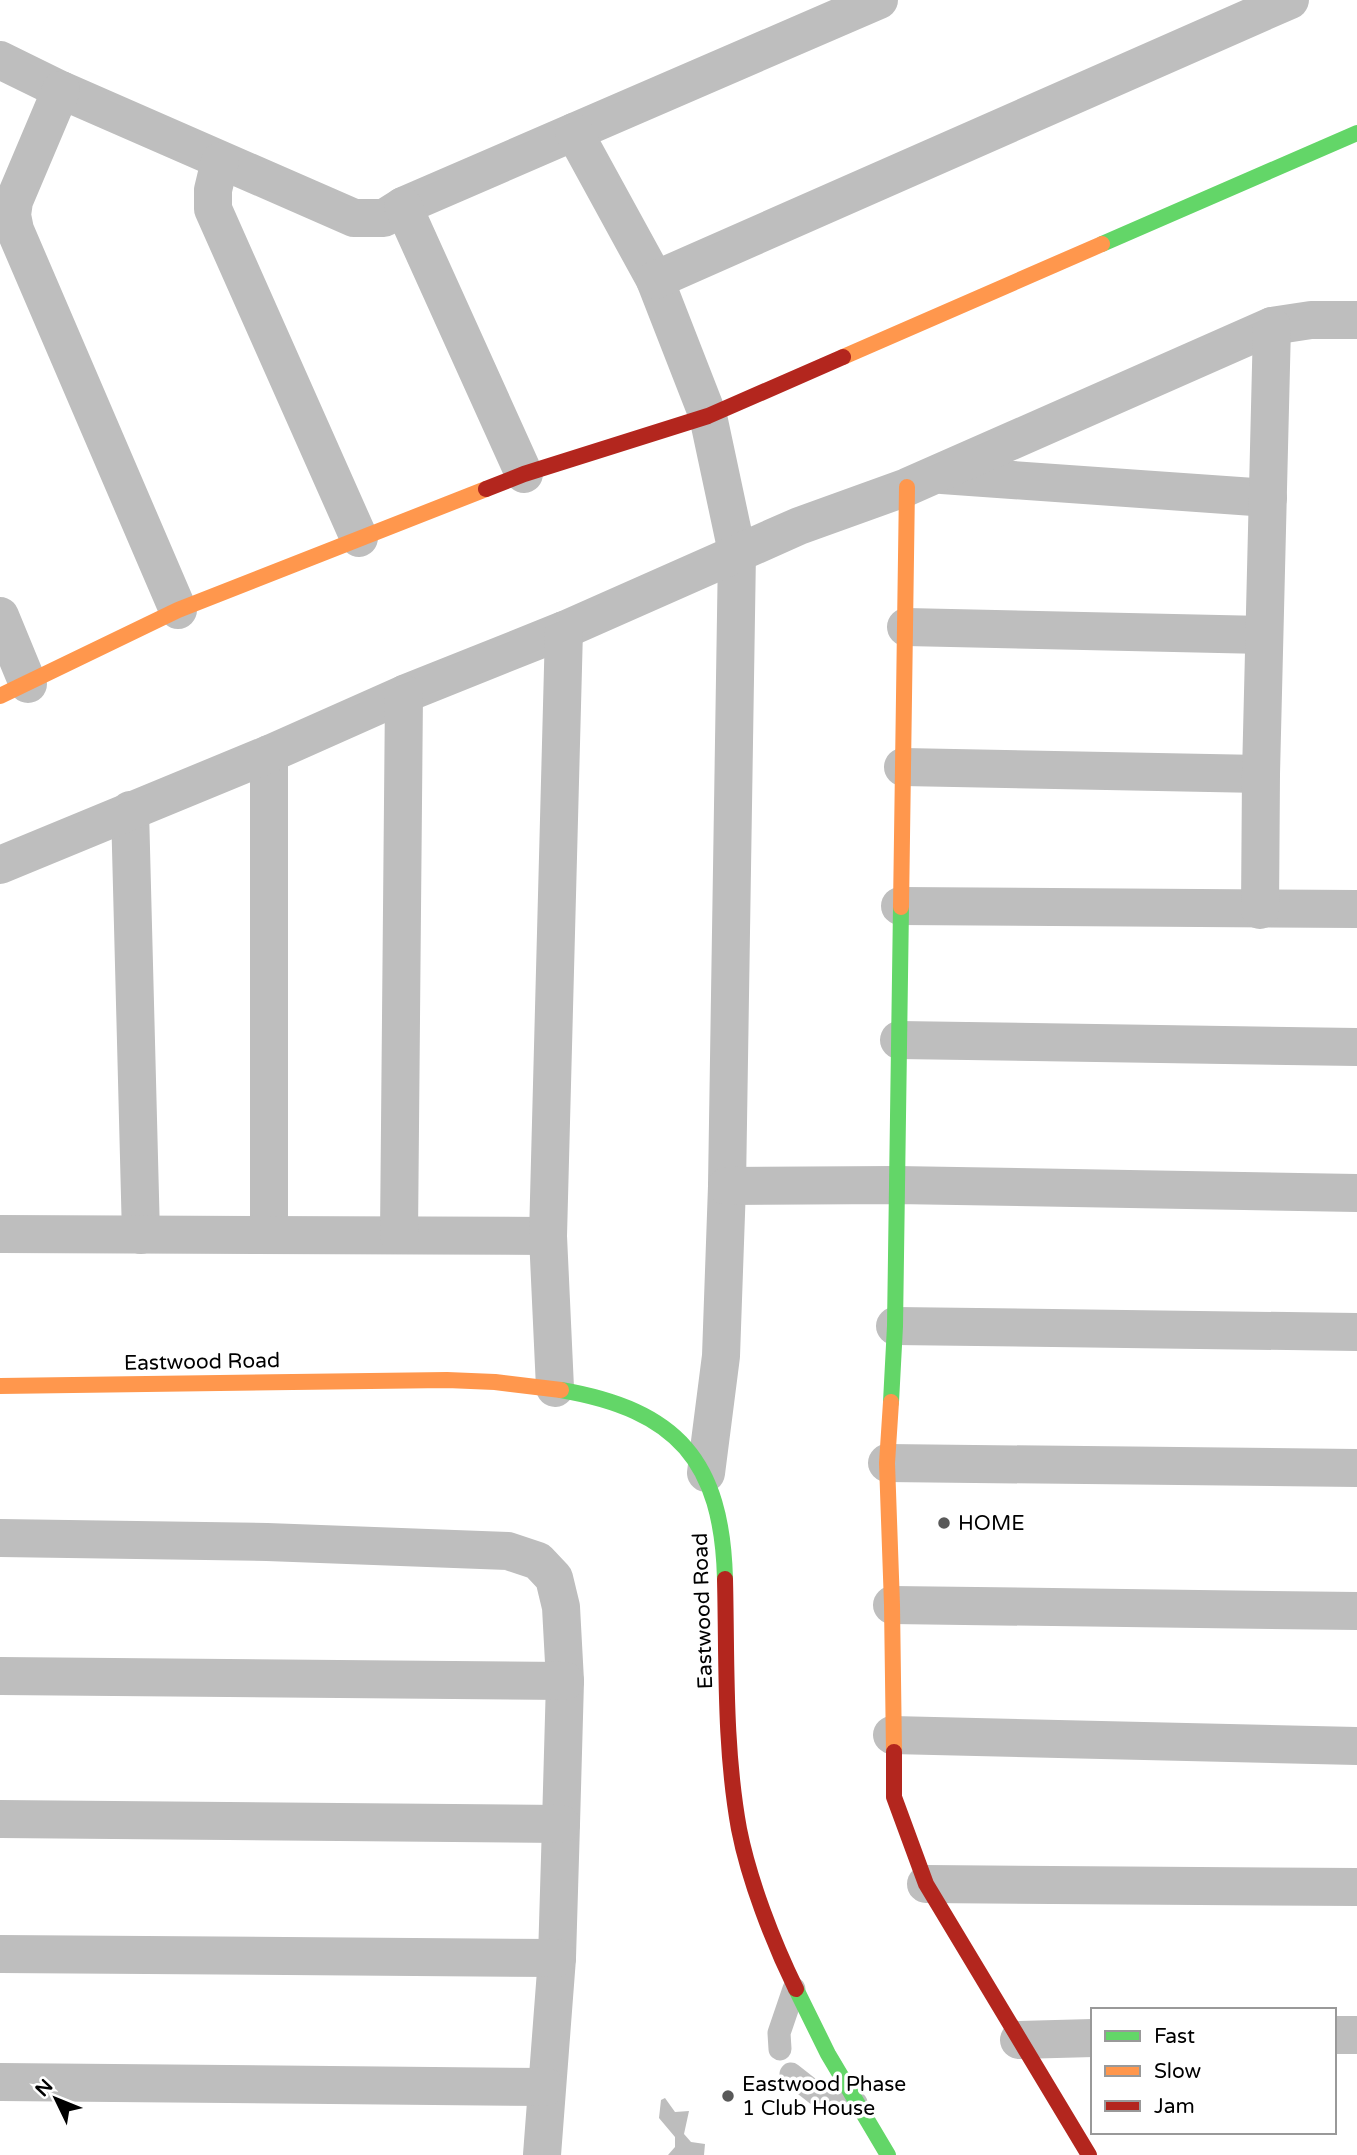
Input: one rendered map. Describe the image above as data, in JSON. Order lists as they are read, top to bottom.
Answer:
{
  "streets": {
    "street": ["Eastwood Road"]
  },
  "places": ["HOME", "Eastwood Phase 1 Club House"],
  "legend": ["Fast", "Slow", "Jam"],
  "north": "top left"
}
